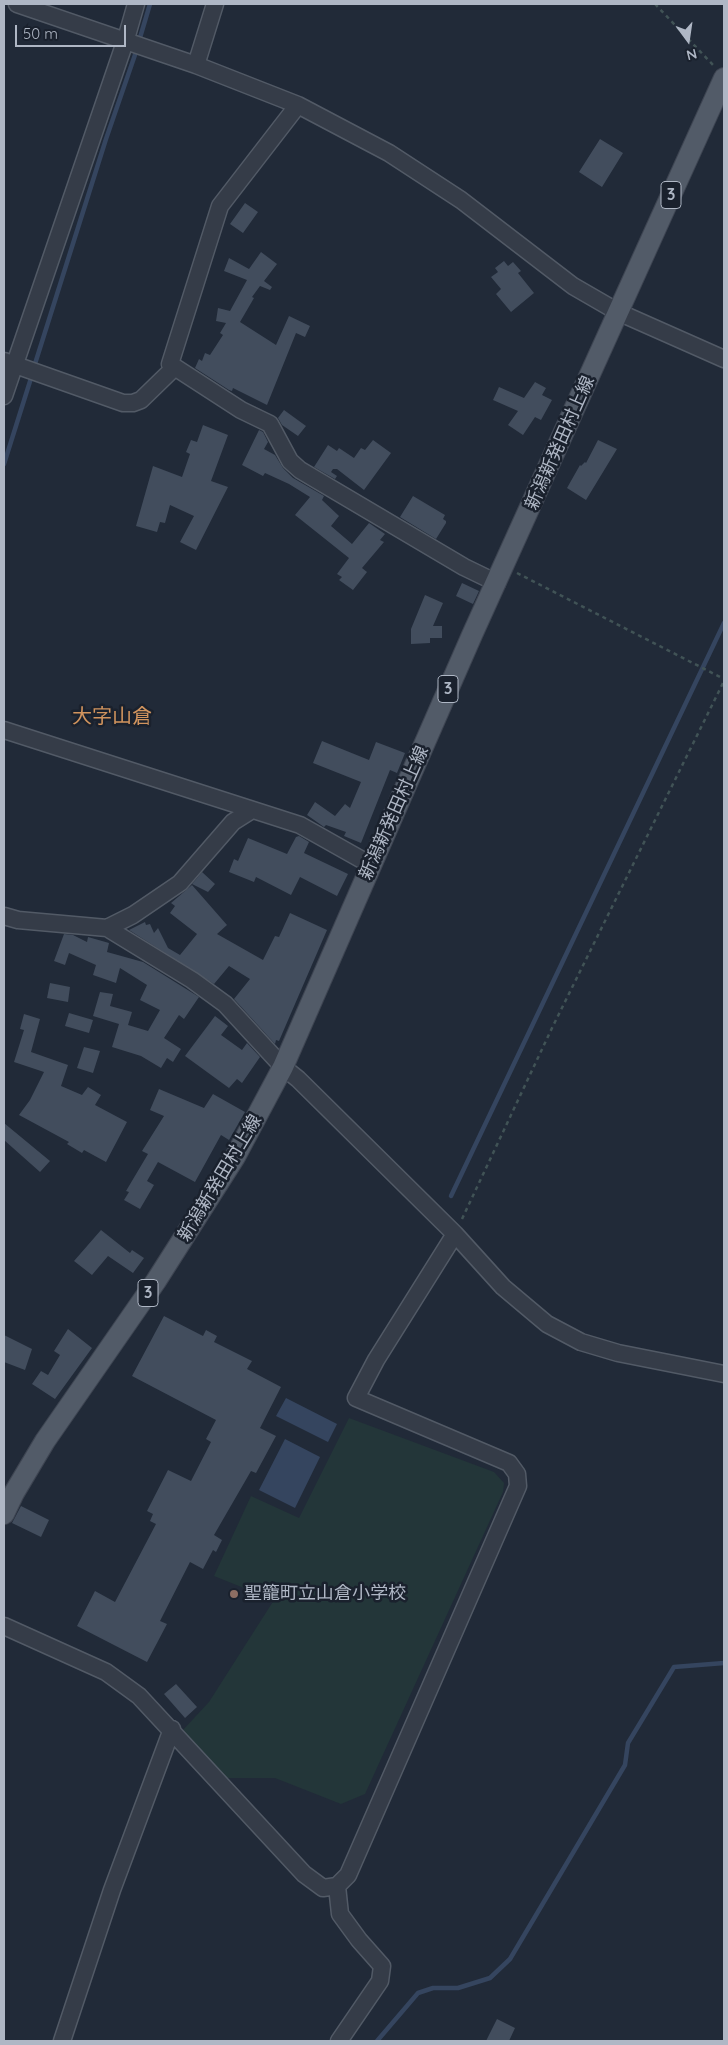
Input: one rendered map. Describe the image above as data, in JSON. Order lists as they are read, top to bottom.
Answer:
{
  "streets": {
    "main road": ["3", "新潟新発田村上線"]
  },
  "districts": ["大字山倉"],
  "places": ["聖籠町立山倉小学校"],
  "scale_bar": "50 m",
  "north": "bottom"
}
